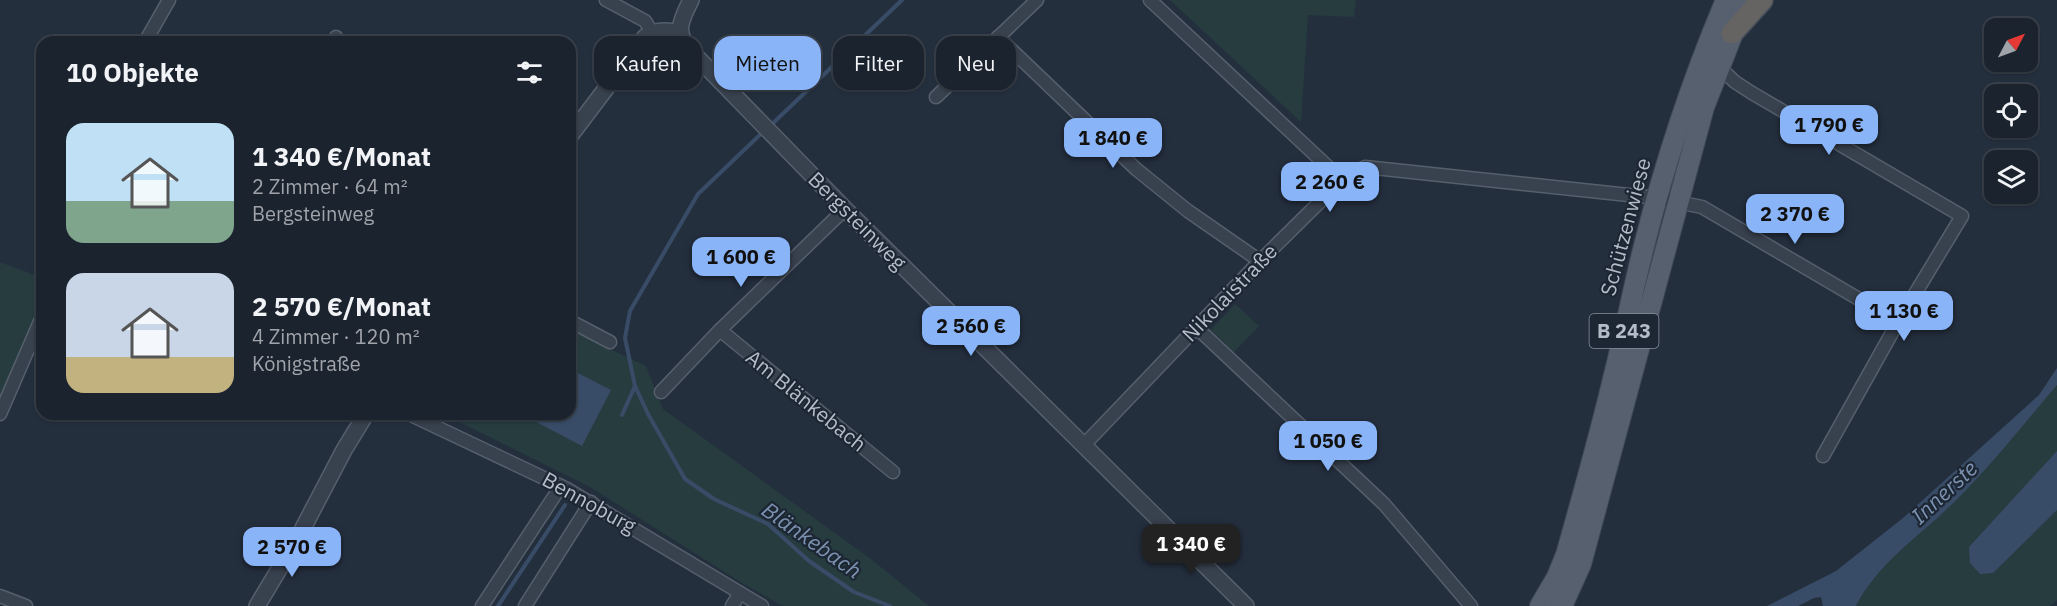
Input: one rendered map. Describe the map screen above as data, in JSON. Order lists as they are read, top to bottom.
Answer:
{
  "streets": {
    "main road": ["Schützenwiese", "B 243"],
    "street": [
      "Bergsteinweg",
      "Nikolaistraße",
      "Am Blänkebach",
      "Bennoburg"
    ]
  },
  "crossings": [
    ["Bergsteinweg", "Nikolaistraße"],
    ["Schützenwiese", "Nikolaistraße"]
  ],
  "water": ["Innerste", "Blänkebach"],
  "north": "top right",
  "page": {
    "chip": [
      "Kaufen",
      "Mieten",
      "Filter",
      "Neu"
    ],
    "heading": "10 Objekte",
    "price": [
      "1 790 €",
      "1 840 €",
      "2 260 €",
      "2 370 €",
      "1 600 €",
      "1 130 €",
      "2 560 €",
      "1 050 €",
      "1 340 €",
      "2 570 €"
    ],
    "list": [
      {
        "name": "1 340 €/Monat",
        "note": "2 Zimmer · 64 m² · Bergsteinweg"
      },
      {
        "name": "2 570 €/Monat",
        "note": "4 Zimmer · 120 m² · Königstraße"
      }
    ]
  }
}
